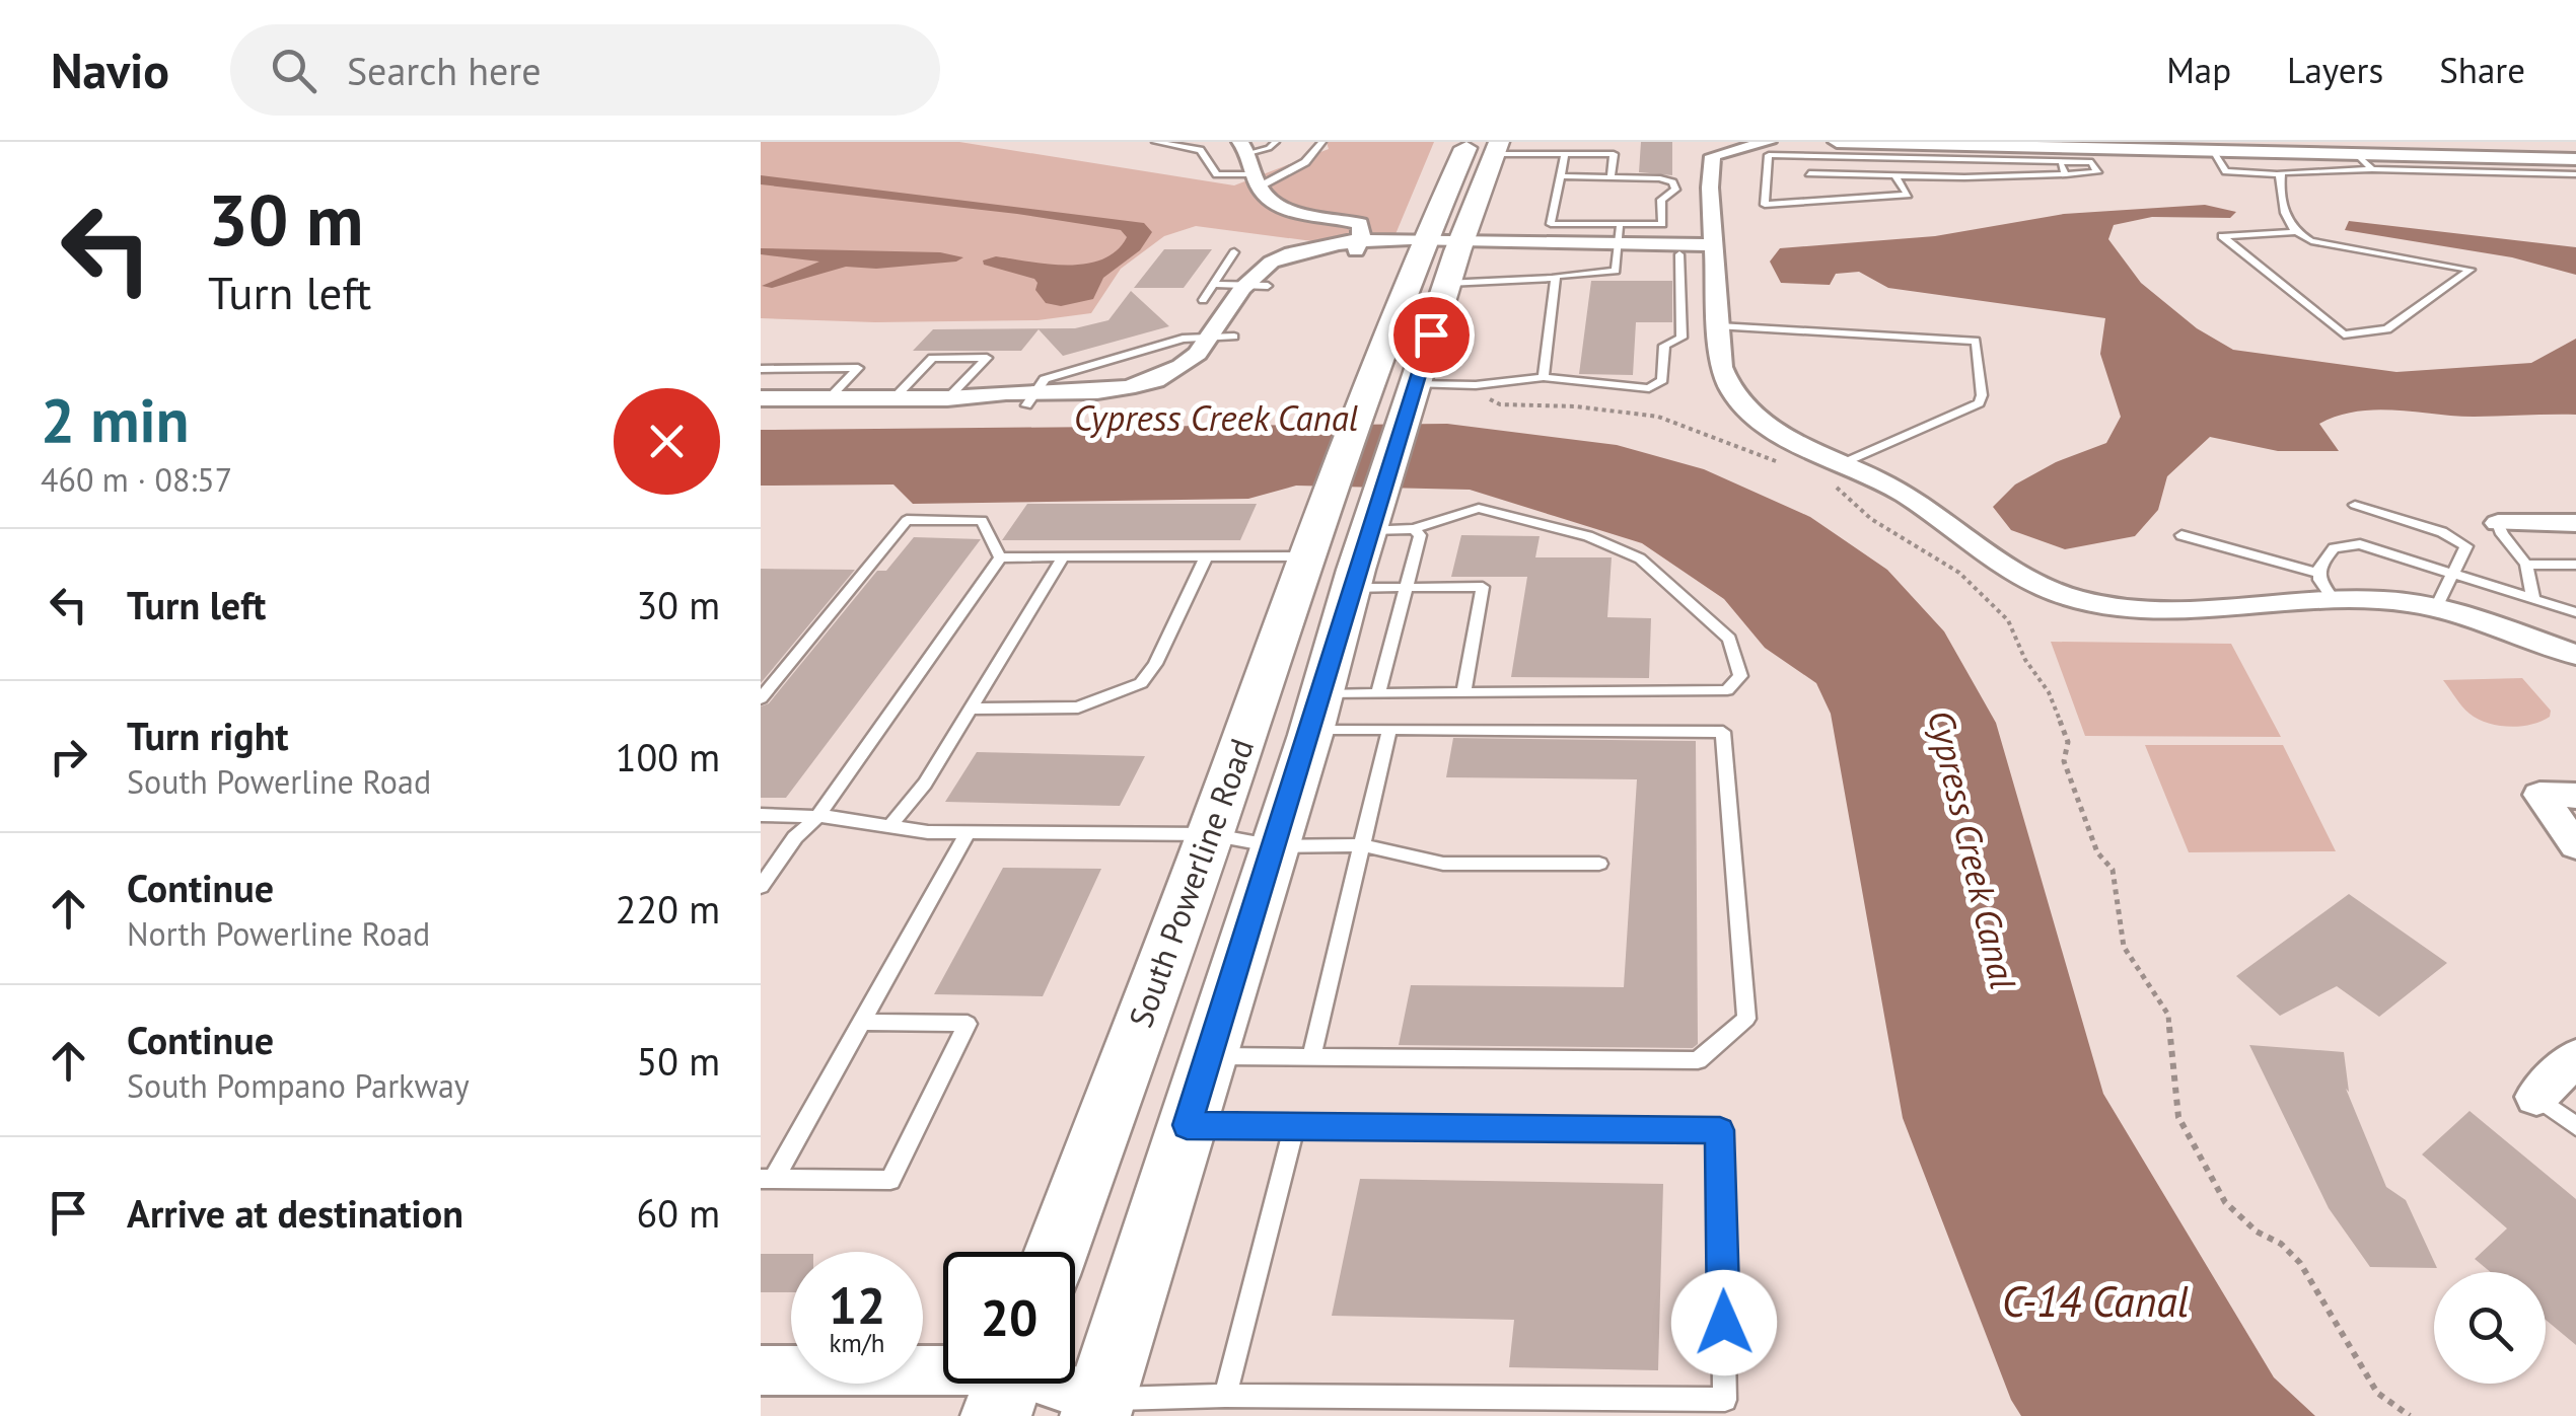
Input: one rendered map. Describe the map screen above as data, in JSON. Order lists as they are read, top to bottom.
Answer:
{
  "streets": {
    "main road": ["South Powerline Road"]
  },
  "water": ["Cypress Creek Canal", "C-14 Canal"],
  "page": {
    "header": "Navio",
    "search": "Search here",
    "nav": ["Map", "Layers", "Share"],
    "turn": ["30 m", "Turn left"],
    "heading": ["2 min", "460 m · 08:57"],
    "list": [
      {
        "name": "Turn left",
        "value": "30 m"
      },
      {
        "name": "Turn right",
        "note": "South Powerline Road",
        "value": "100 m"
      },
      {
        "name": "Continue",
        "note": "North Powerline Road",
        "value": "220 m"
      },
      {
        "name": "Continue",
        "note": "South Pompano Parkway",
        "value": "50 m"
      },
      {
        "name": "Arrive at destination",
        "value": "60 m"
      }
    ],
    "speed": "12 km/h",
    "limit": "20"
  }
}
